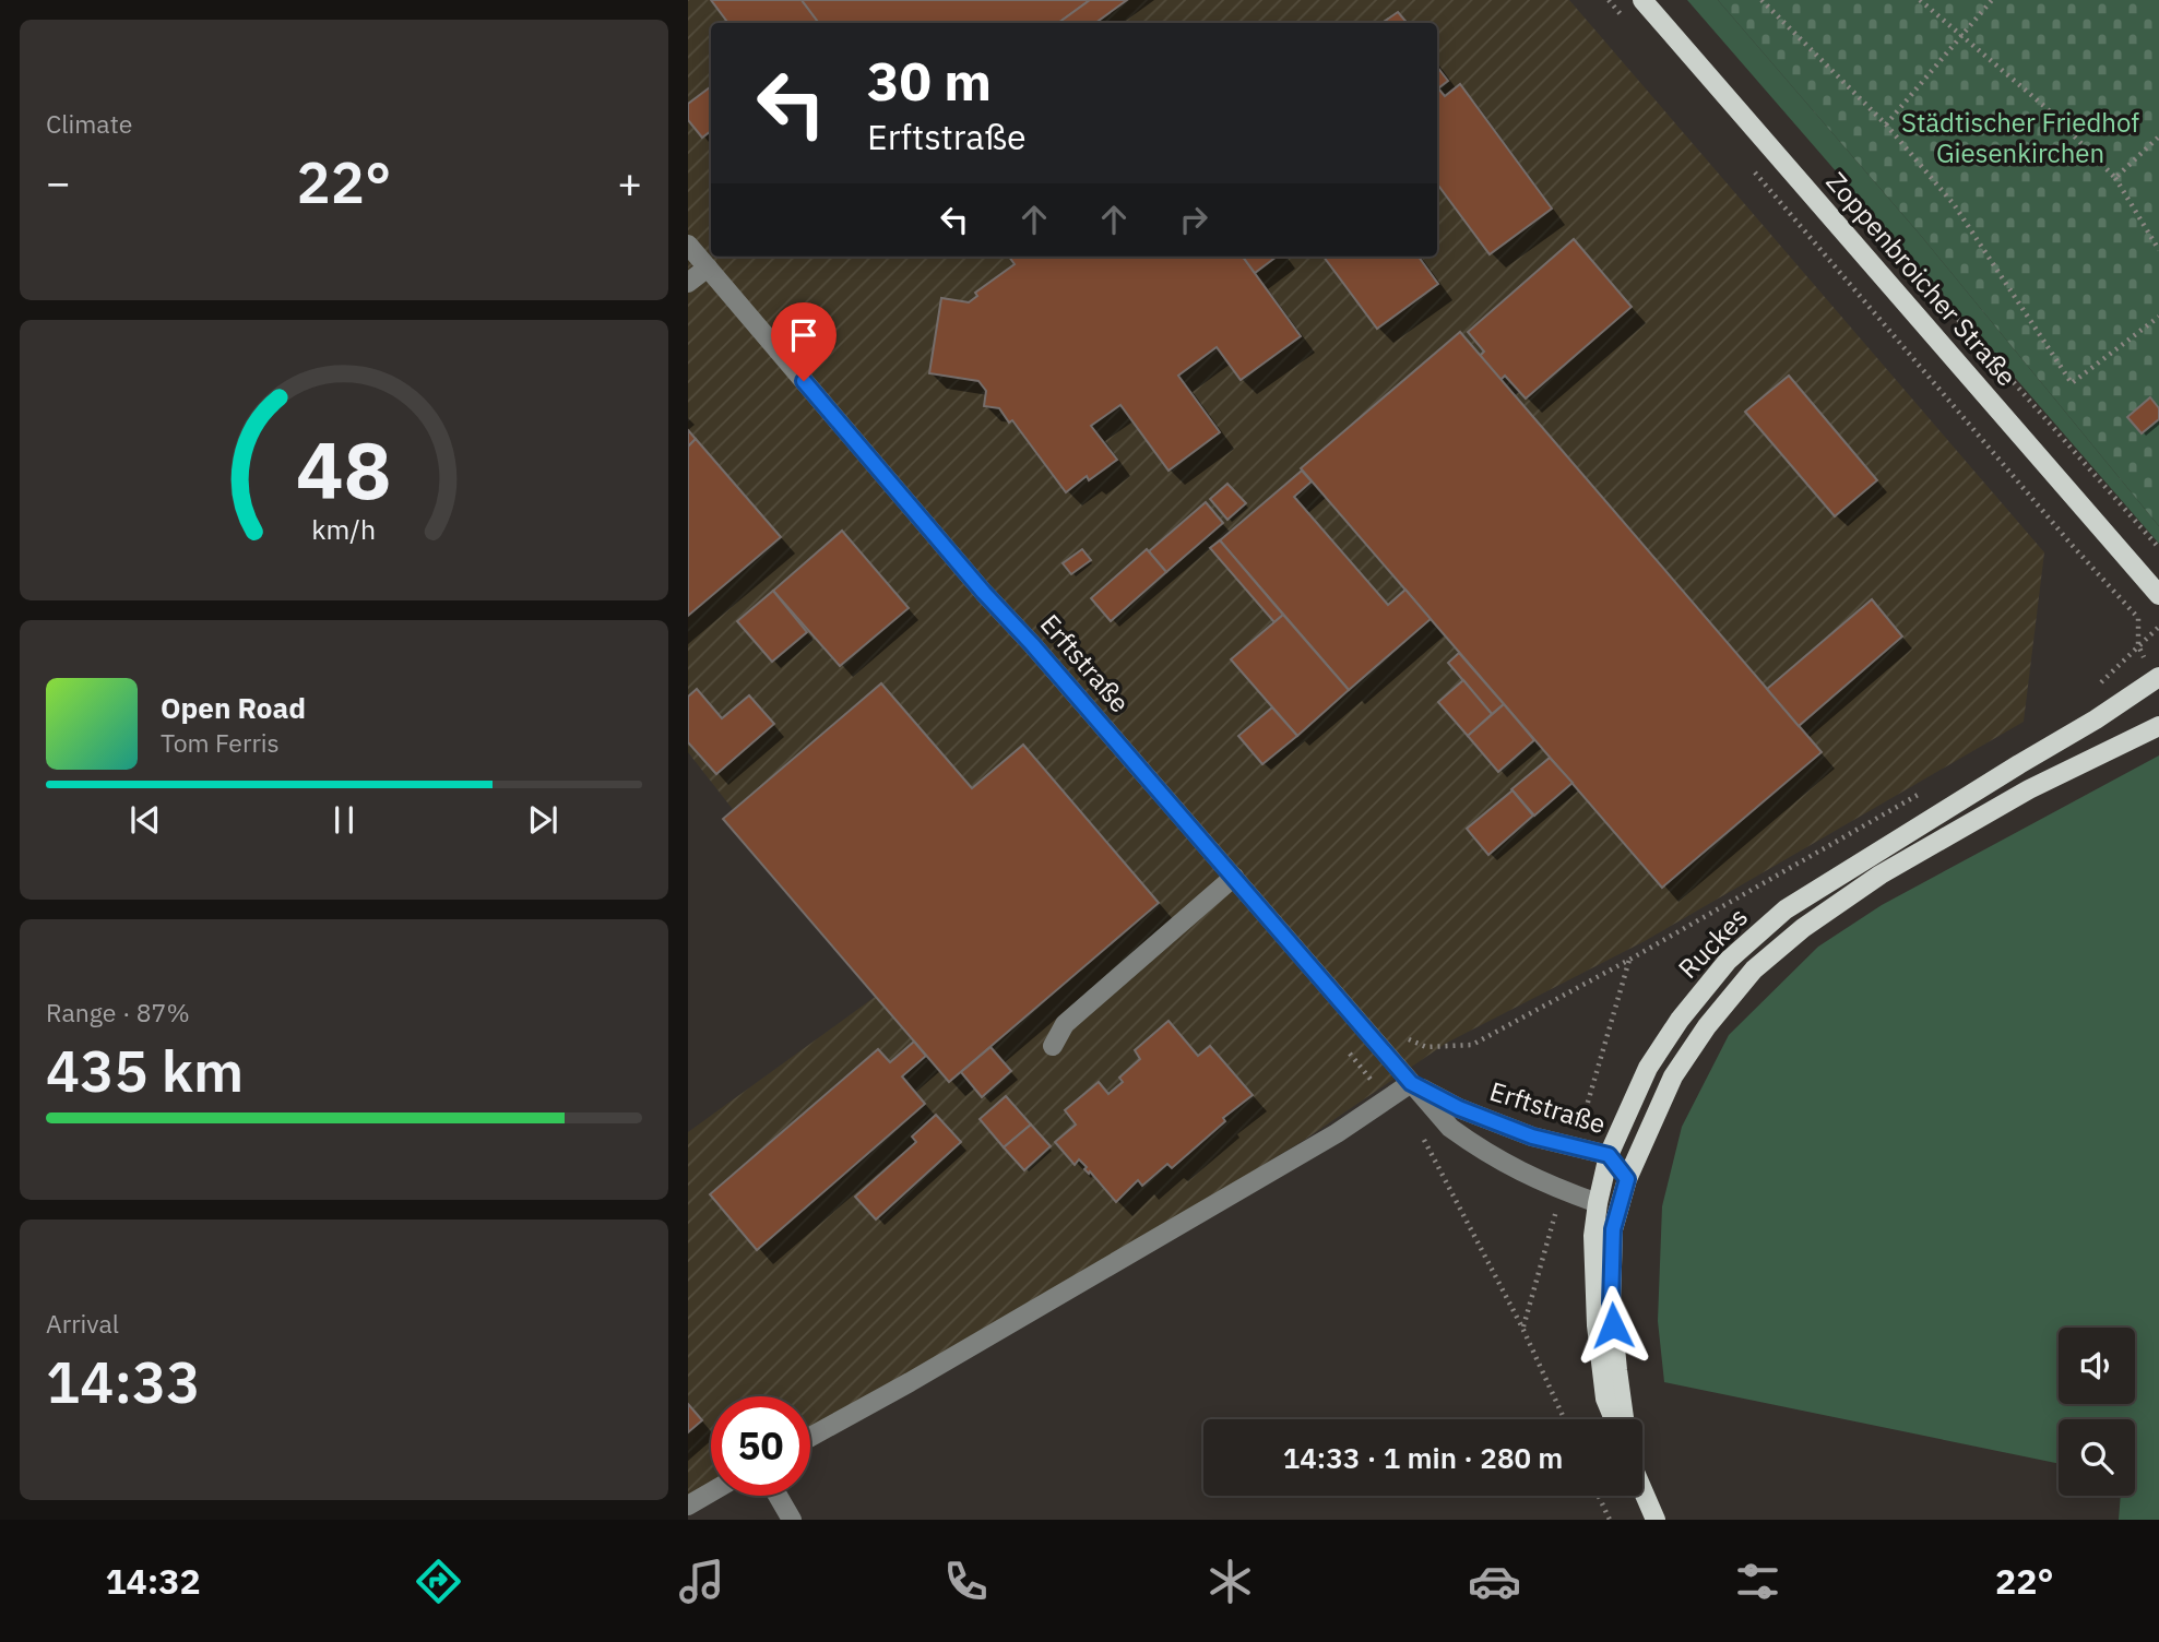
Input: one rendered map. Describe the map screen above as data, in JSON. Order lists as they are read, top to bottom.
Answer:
{
  "streets": {
    "main road": ["Zoppenbroicher Straße", "Erftstraße", "Ruckes"]
  },
  "crossings": [
    ["Erftstraße", "Ruckes"]
  ],
  "parks": ["Städtischer Friedhof Giesenkirchen"],
  "page": {
    "tile": [
      "Climate",
      ["Range · 87%", "435 km"],
      ["Arrival", "14:33"]
    ],
    "turn": ["30 m", "Erftstraße"],
    "heat": ["−", "22°", "+"],
    "song": ["Open Road", "Tom Ferris"],
    "limit": "50",
    "trip": "14:33 · 1 min · 280 m",
    "tabs": ["14:32", "22°"],
    "gauge": ["48", "km/h"]
  }
}
